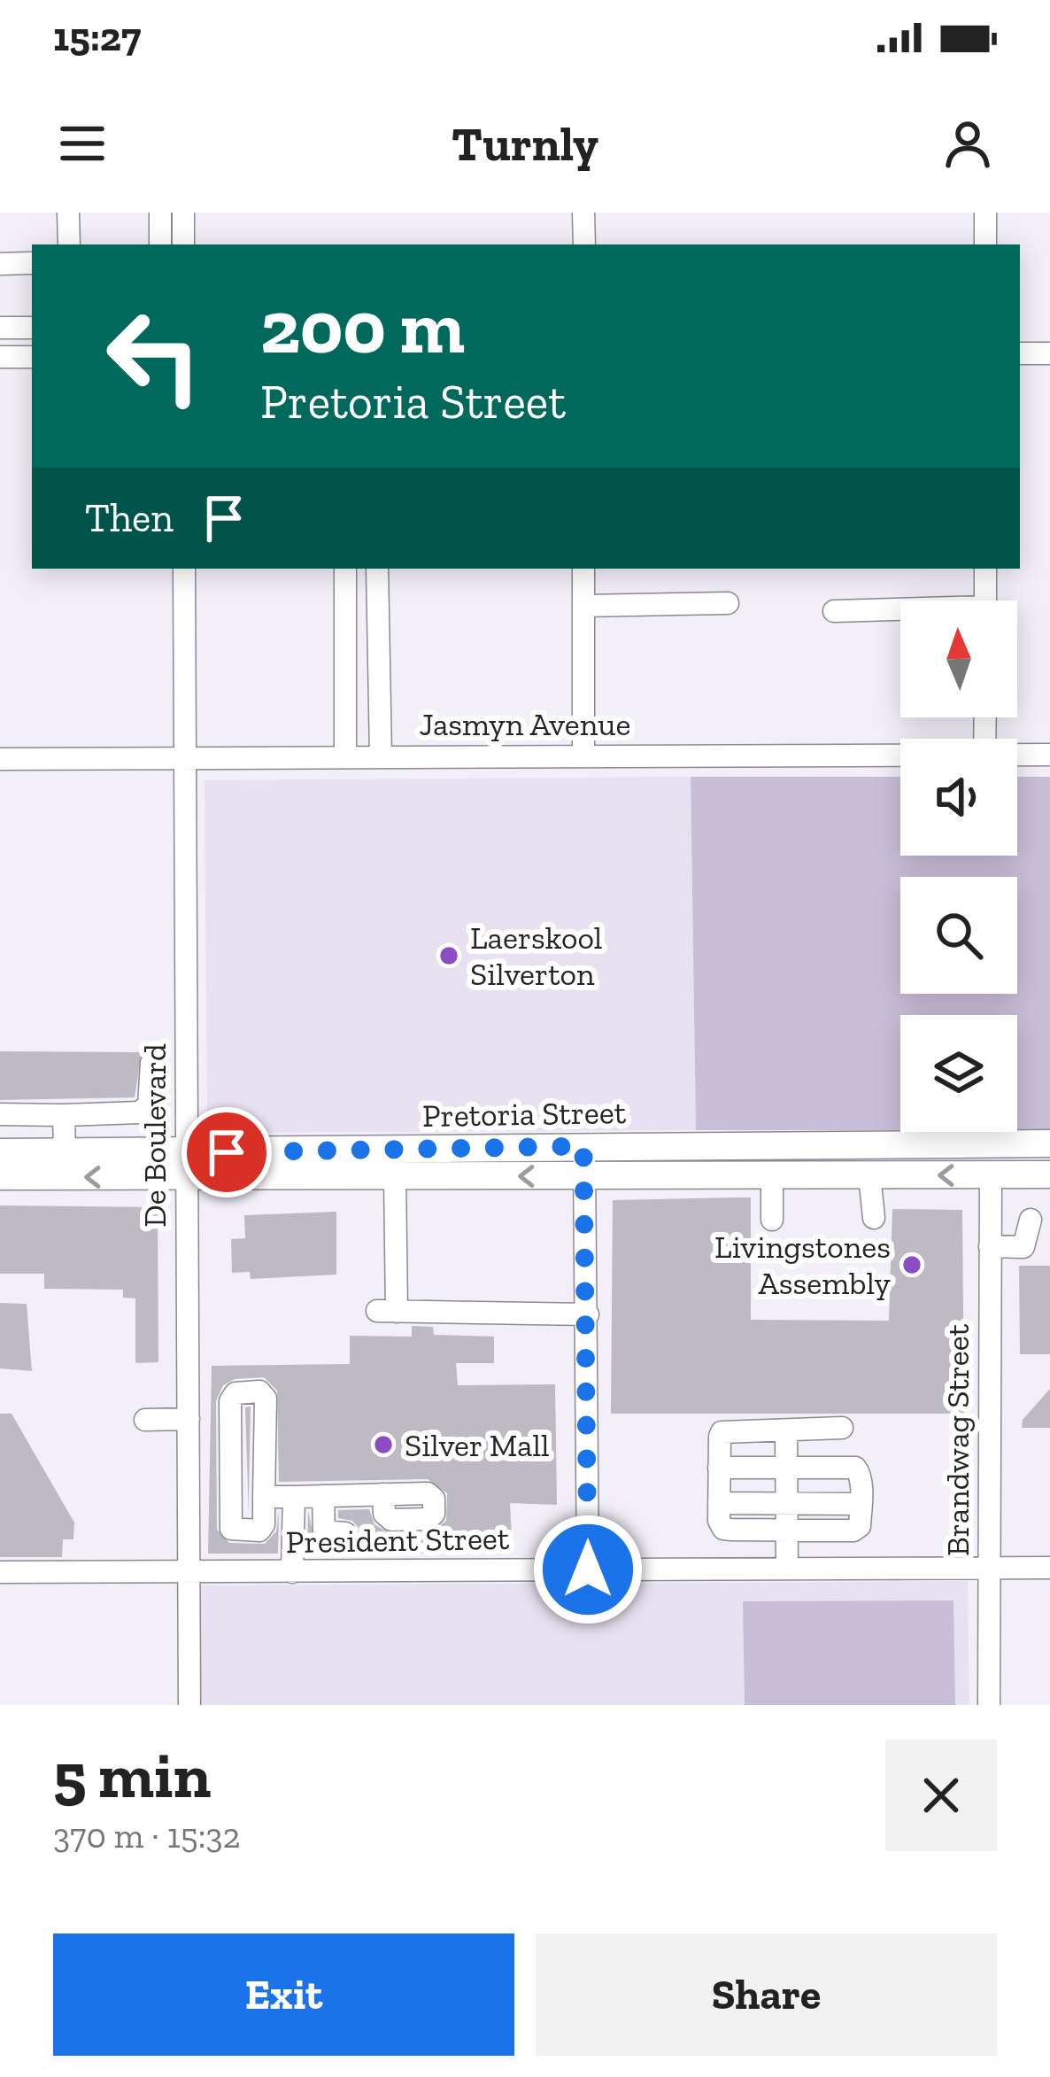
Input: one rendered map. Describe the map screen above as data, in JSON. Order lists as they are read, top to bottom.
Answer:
{
  "streets": {
    "main road": ["Pretoria Street"],
    "street": [
      "Jasmyn Avenue",
      "De Boulevard",
      "Brandwag Street",
      "President Street"
    ]
  },
  "crossings": [
    ["Jasmyn Avenue", "De Boulevard"],
    ["Pretoria Street", "De Boulevard"],
    ["Pretoria Street", "Brandwag Street"],
    ["De Boulevard", "President Street"],
    ["Brandwag Street", "President Street"]
  ],
  "places": ["Laerskool Silverton", "Livingstones Assembly", "Silver Mall"],
  "north": "top",
  "page": {
    "status": "15:27",
    "header": "Turnly",
    "turn": ["200 m", "Pretoria Street"],
    "then": "Then",
    "heading": ["5 min", "370 m · 15:32"],
    "buttons": ["Exit", "Share"]
  }
}
